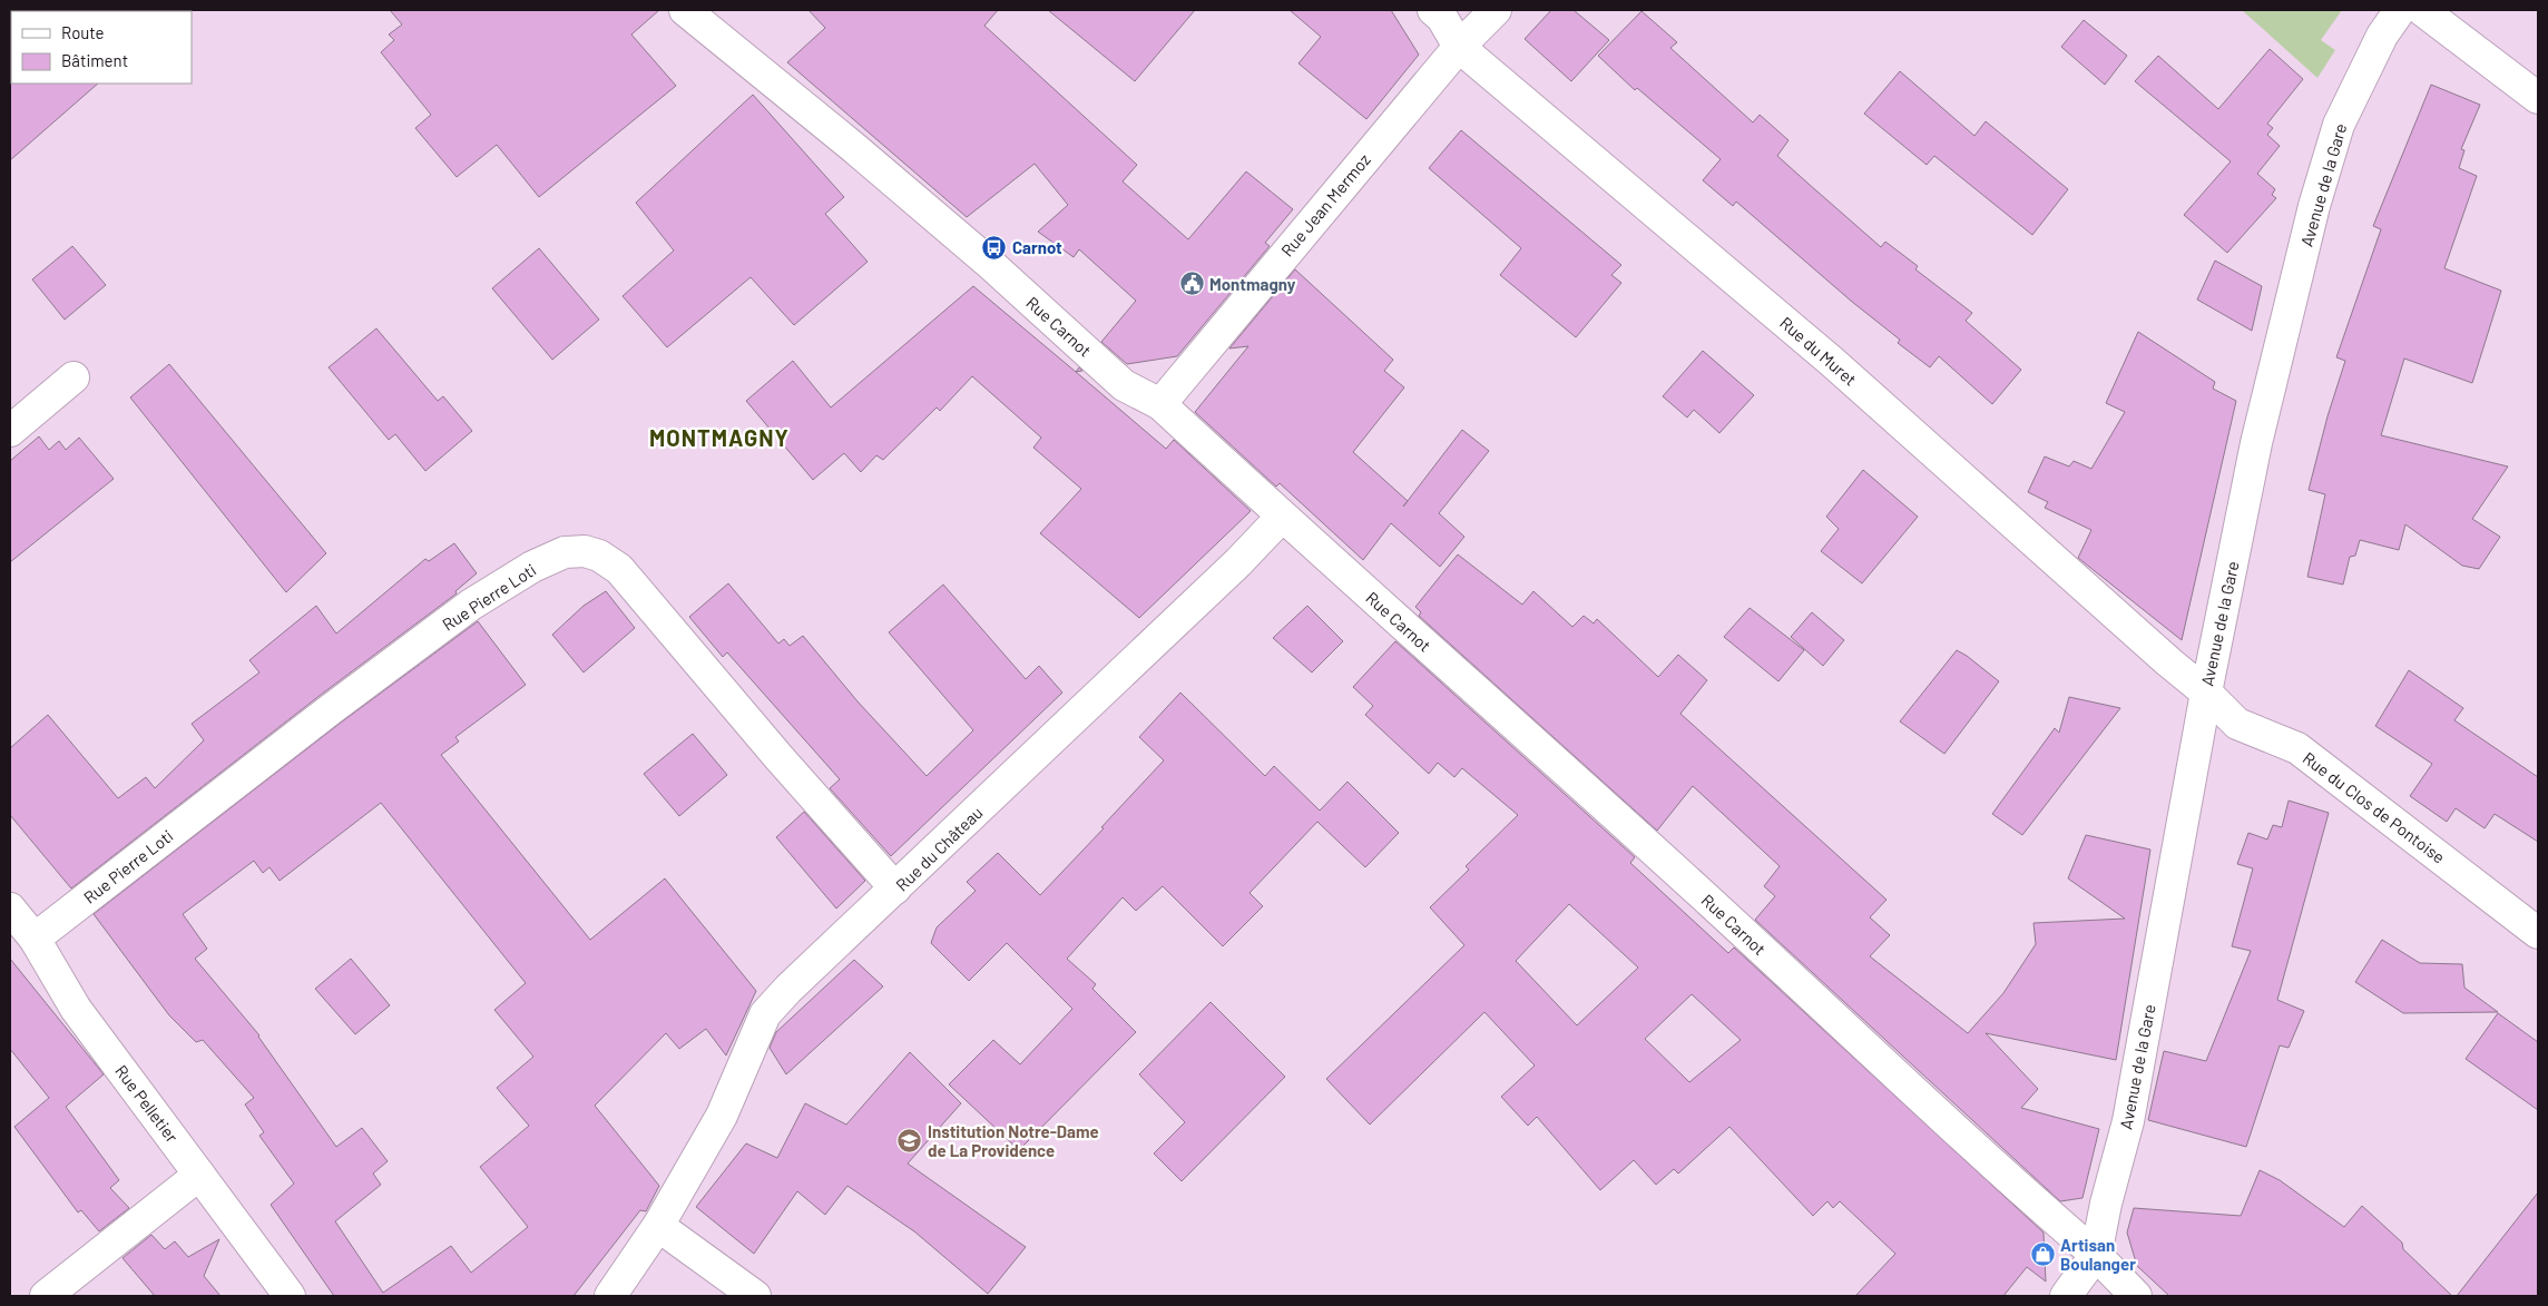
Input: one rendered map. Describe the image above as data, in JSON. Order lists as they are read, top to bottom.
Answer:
{
  "streets": {
    "street": [
      "Avenue de la Gare",
      "Rue Jean Mermoz",
      "Rue Carnot",
      "Rue du Muret",
      "Rue Pierre Loti",
      "Rue du Clos de Pontoise",
      "Rue du Château",
      "Rue Pelletier"
    ]
  },
  "crossings": [
    ["Avenue de la Gare", "Rue Carnot"],
    ["Avenue de la Gare", "Rue du Muret"],
    ["Avenue de la Gare", "Rue du Clos de Pontoise"],
    ["Rue Jean Mermoz", "Rue Carnot"],
    ["Rue Jean Mermoz", "Rue du Muret"],
    ["Rue Carnot", "Rue du Château"],
    ["Rue du Muret", "Rue du Clos de Pontoise"],
    ["Rue Pierre Loti", "Rue du Château"],
    ["Rue Pierre Loti", "Rue Pelletier"]
  ],
  "districts": ["MONTMAGNY"],
  "places": {
    "bus stop": ["Carnot"],
    "public building": ["Montmagny"],
    "school or university": ["Institution Notre-Dame de La Providence"],
    "shop": ["Artisan Boulanger"]
  },
  "legend": ["Route", "Bâtiment"]
}
